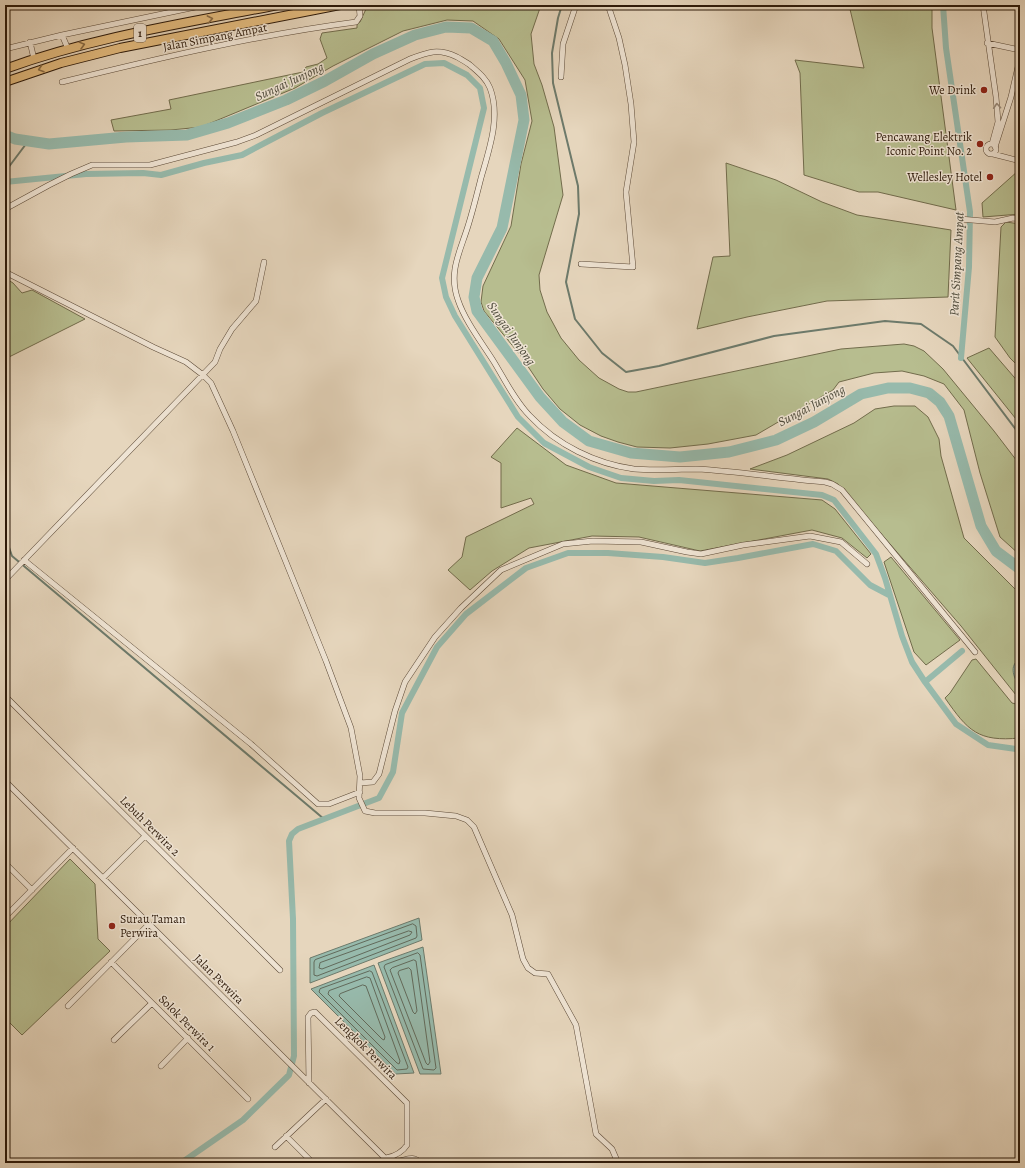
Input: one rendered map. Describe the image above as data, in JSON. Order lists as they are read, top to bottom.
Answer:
{
  "streets": {
    "highway": ["1"],
    "street": [
      "Jalan Simpang Ampat",
      "Lebuh Perwira 2",
      "Jalan Perwira",
      "Solok Perwira 1",
      "Lengkok Perwira"
    ]
  },
  "crossings": [
    ["Jalan Perwira", "Lengkok Perwira"]
  ],
  "water": ["Sungai Junjong", "Parit Simpang Ampat"],
  "places": [
    "We Drink",
    "Pencawang Elektrik Iconic Point No. 2",
    "Wellesley Hotel",
    "Surau Taman Perwira"
  ]
}
